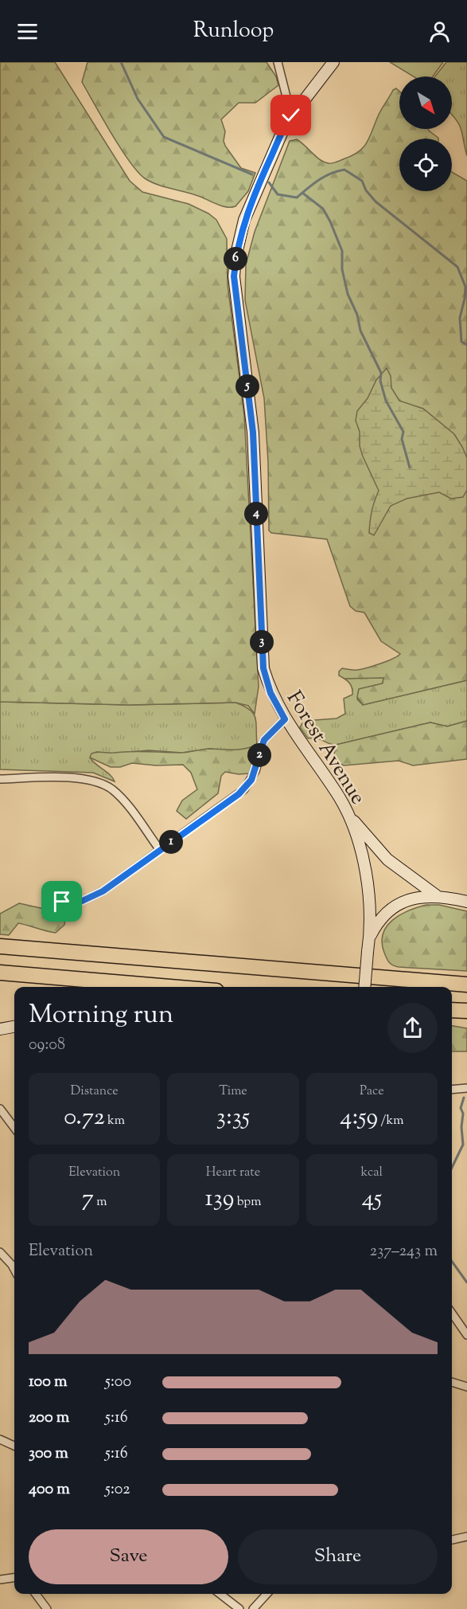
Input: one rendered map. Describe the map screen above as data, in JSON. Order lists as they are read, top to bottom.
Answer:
{
  "streets": {
    "street": ["Forest Avenue"]
  },
  "north": "bottom right",
  "page": {
    "header": "Runloop",
    "pins": [
      "6",
      "5",
      "4",
      "3",
      "2",
      "1"
    ],
    "heading": ["Morning run", "09:08"],
    "stats": [
      ["Distance", "0.72 km"],
      ["Time", "3:35"],
      ["Pace", "4:59 /km"],
      ["Elevation", "7 m"],
      ["Heart rate", "139 bpm"],
      ["kcal", "45"]
    ],
    "chart": ["Elevation", "237–243 m"],
    "list": [
      {
        "name": "100 m",
        "note": "5:00"
      },
      {
        "name": "200 m",
        "note": "5:16"
      },
      {
        "name": "300 m",
        "note": "5:16"
      },
      {
        "name": "400 m",
        "note": "5:02"
      }
    ],
    "buttons": ["Save", "Share"]
  }
}
